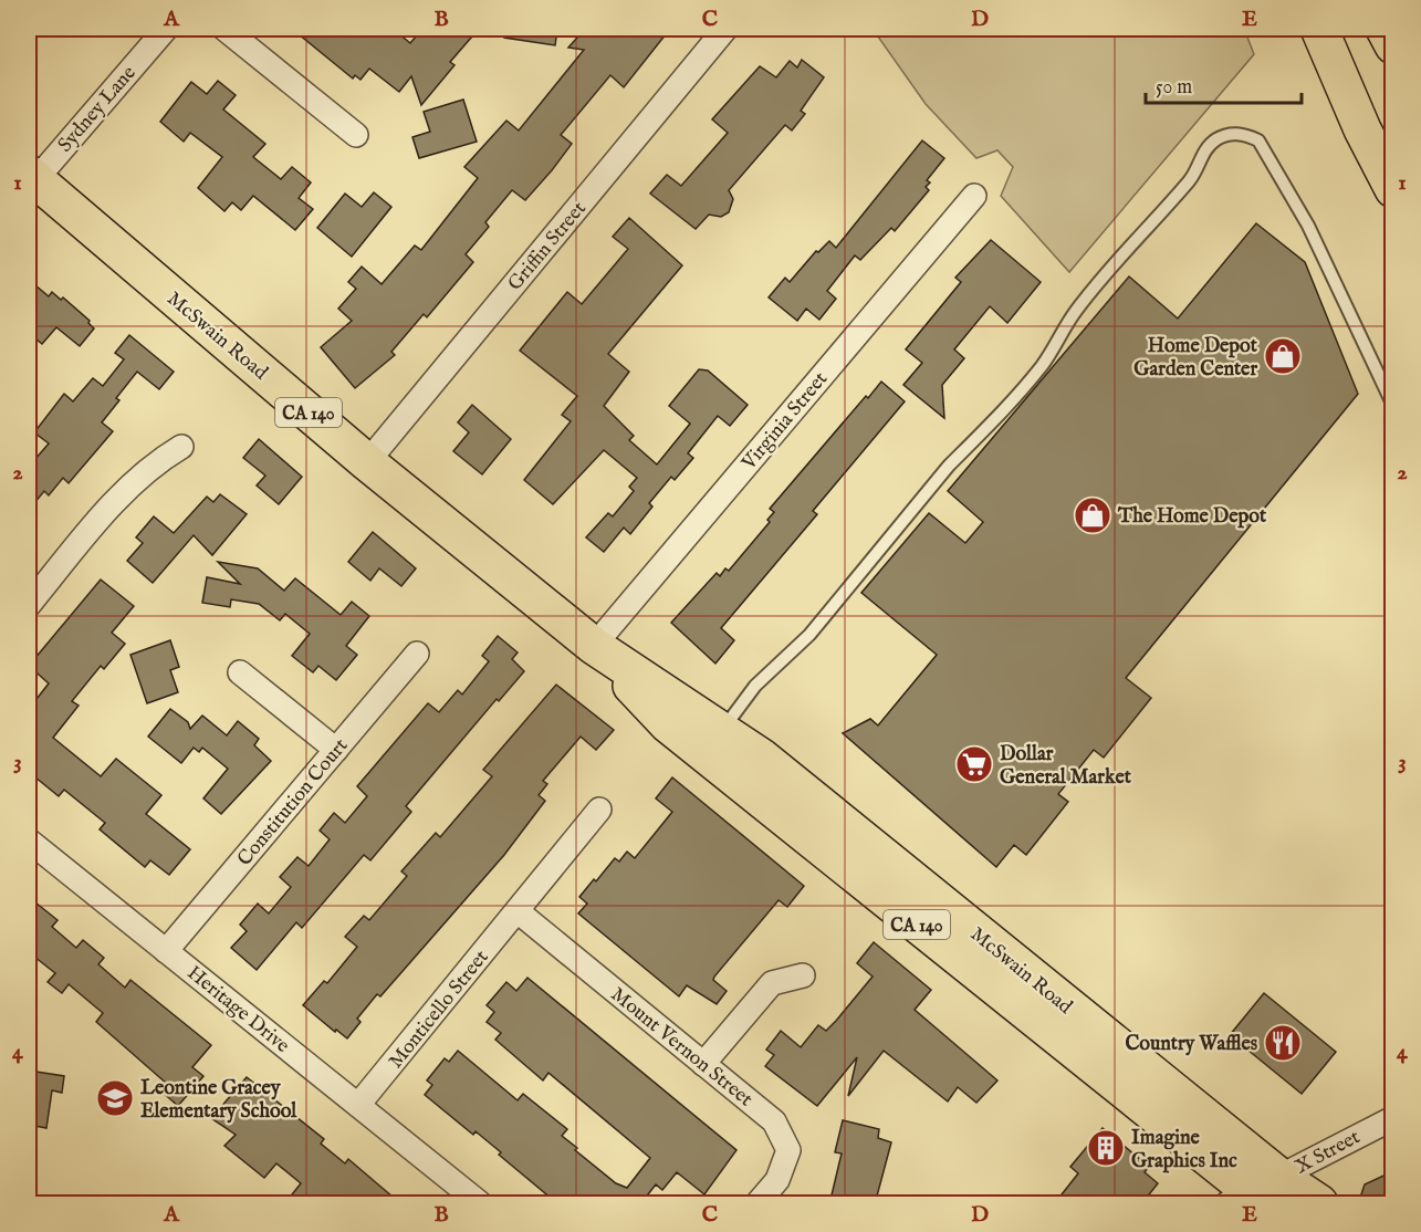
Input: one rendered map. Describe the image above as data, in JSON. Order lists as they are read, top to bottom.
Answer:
{
  "streets": {
    "main road": ["McSwain Road", "CA 140"],
    "street": [
      "Sydney Lane",
      "Griffin Street",
      "Virginia Street",
      "Constitution Court",
      "Heritage Drive",
      "Monticello Street",
      "Mount Vernon Street",
      "X Street"
    ]
  },
  "crossings": [
    ["Sydney Lane", "McSwain Road"],
    ["Griffin Street", "McSwain Road"],
    ["McSwain Road", "Virginia Street"],
    ["McSwain Road", "X Street"],
    ["Constitution Court", "Heritage Drive"],
    ["Heritage Drive", "Monticello Street"],
    ["Monticello Street", "Mount Vernon Street"]
  ],
  "places": {
    "shop": ["Home Depot Garden Center", "The Home Depot"],
    "supermarket": ["Dollar General Market"],
    "restaurant": ["Country Waffles"],
    "school or university": ["Leontine Gracey Elementary School"],
    "building": ["Imagine Graphics Inc"]
  },
  "scale_bar": "50 m",
  "grid": {
    "columns": [
      "A",
      "B",
      "C",
      "D",
      "E"
    ],
    "rows": [
      "1",
      "2",
      "3",
      "4"
    ]
  }
}
